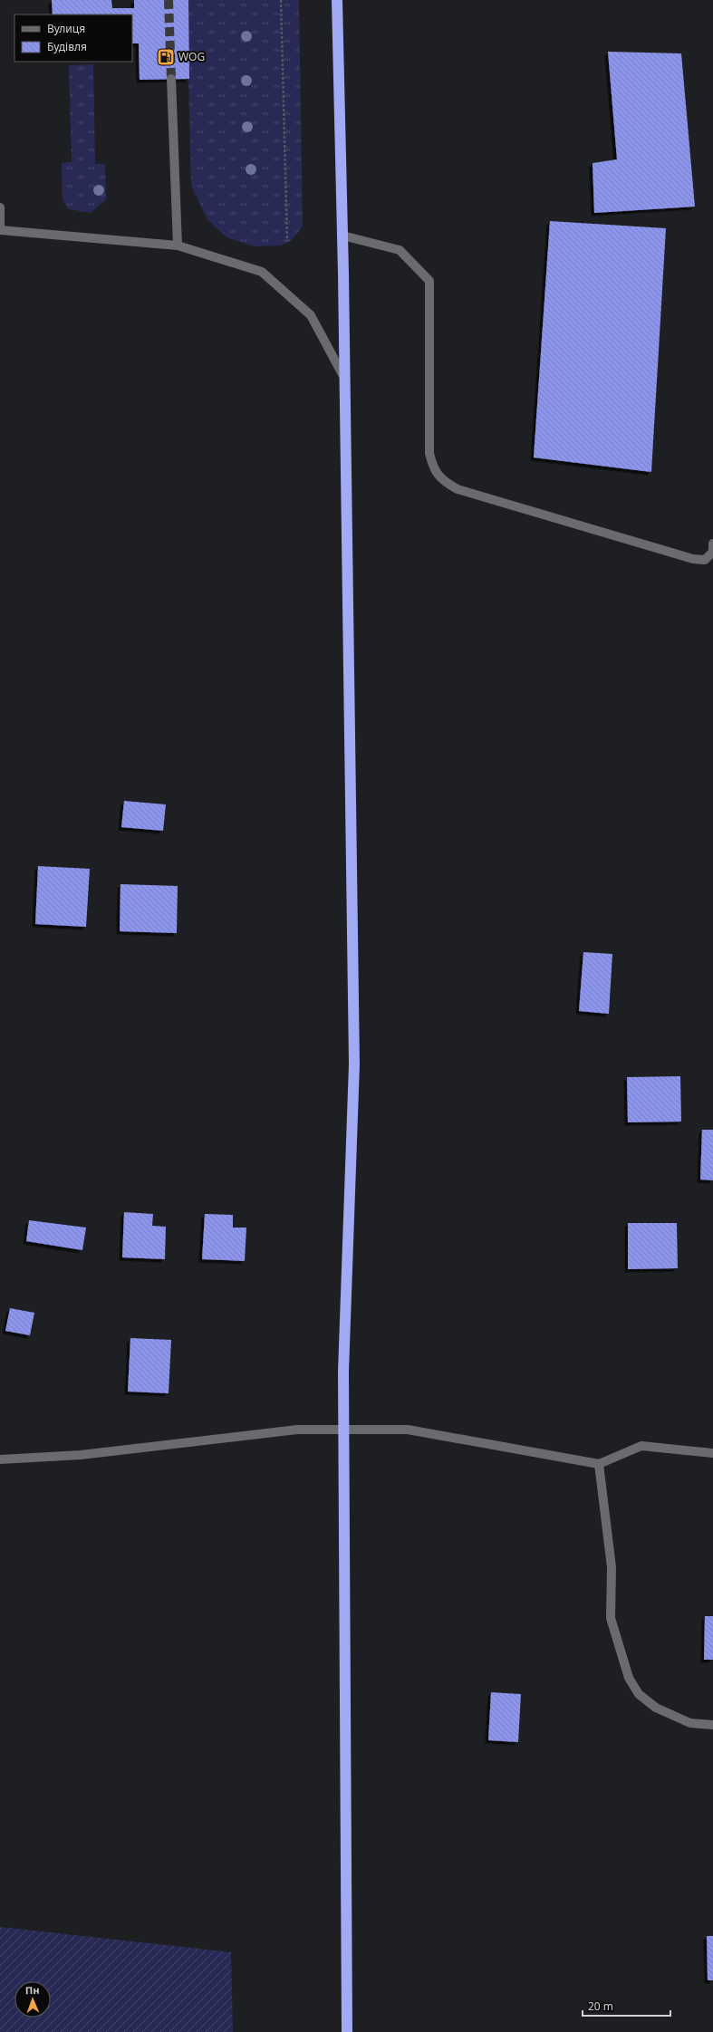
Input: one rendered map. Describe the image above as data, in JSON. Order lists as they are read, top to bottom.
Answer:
{
  "places": {
    "fuel station": ["WOG"]
  },
  "legend": ["Вулиця", "Будівля"],
  "scale_bar": "20 m",
  "north": "top"
}
